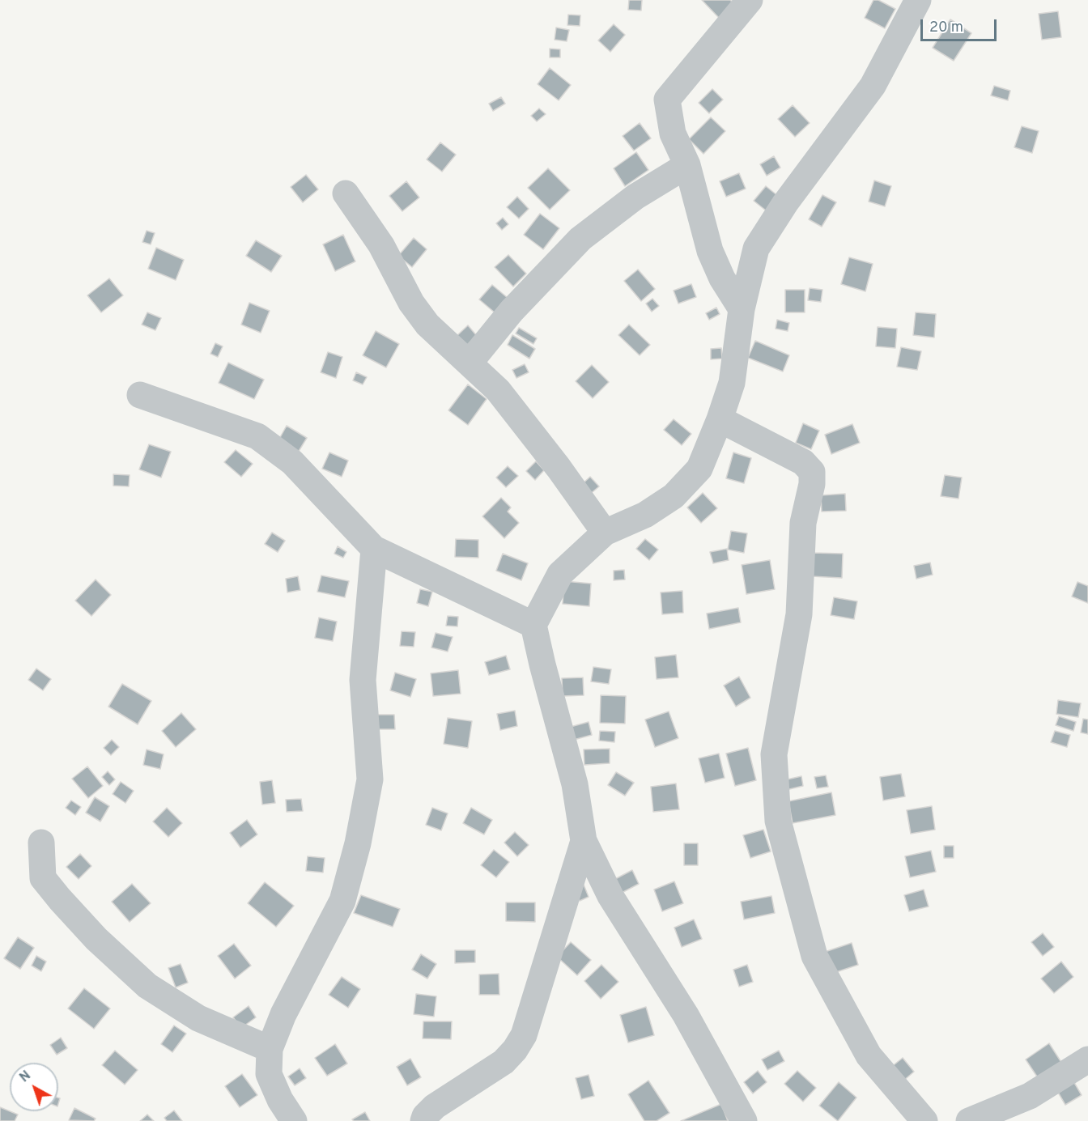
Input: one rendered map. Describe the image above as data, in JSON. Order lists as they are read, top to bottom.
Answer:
{
  "scale_bar": "20 m",
  "north": "top left"
}
